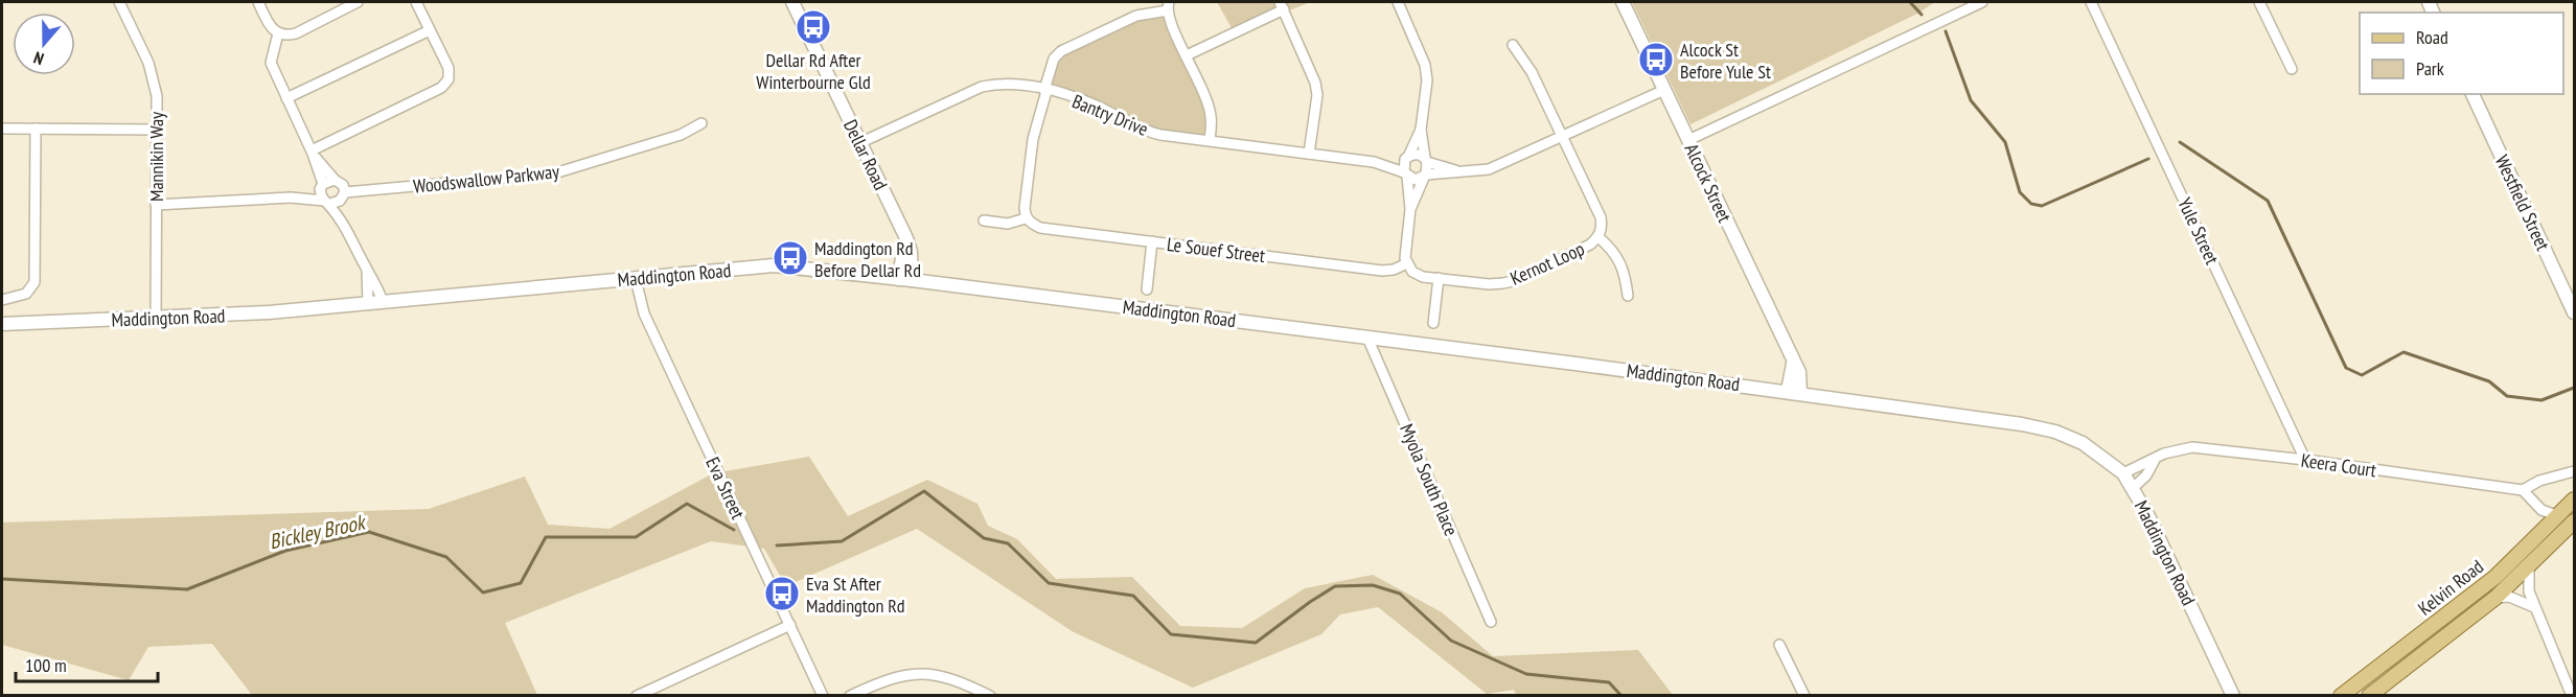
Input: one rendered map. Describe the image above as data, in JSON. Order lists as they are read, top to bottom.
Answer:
{
  "streets": {
    "main road": [
      "Dellar Road",
      "Alcock Street",
      "Westfield Street",
      "Maddington Road",
      "Kelvin Road"
    ],
    "street": [
      "Bantry Drive",
      "Mannikin Way",
      "Woodswallow Parkway",
      "Yule Street",
      "Le Souef Street",
      "Kernot Loop",
      "Keera Court",
      "Myola South Place",
      "Eva Street"
    ]
  },
  "crossings": [
    ["Bantry Drive", "Dellar Road"],
    ["Dellar Road", "Maddington Road"],
    ["Mannikin Way", "Woodswallow Parkway"],
    ["Mannikin Way", "Maddington Road"],
    ["Alcock Street", "Maddington Road"],
    ["Yule Street", "Keera Court"],
    ["Le Souef Street", "Kernot Loop"],
    ["Maddington Road", "Keera Court"],
    ["Maddington Road", "Myola South Place"],
    ["Maddington Road", "Eva Street"]
  ],
  "water": ["Bickley Brook"],
  "places": {
    "bus stop": [
      "Dellar Rd After Winterbourne Gld",
      "Alcock St Before Yule St",
      "Maddington Rd Before Dellar Rd",
      "Eva St After Maddington Rd"
    ]
  },
  "legend": ["Road", "Park"],
  "scale_bar": "100 m",
  "north": "bottom"
}
